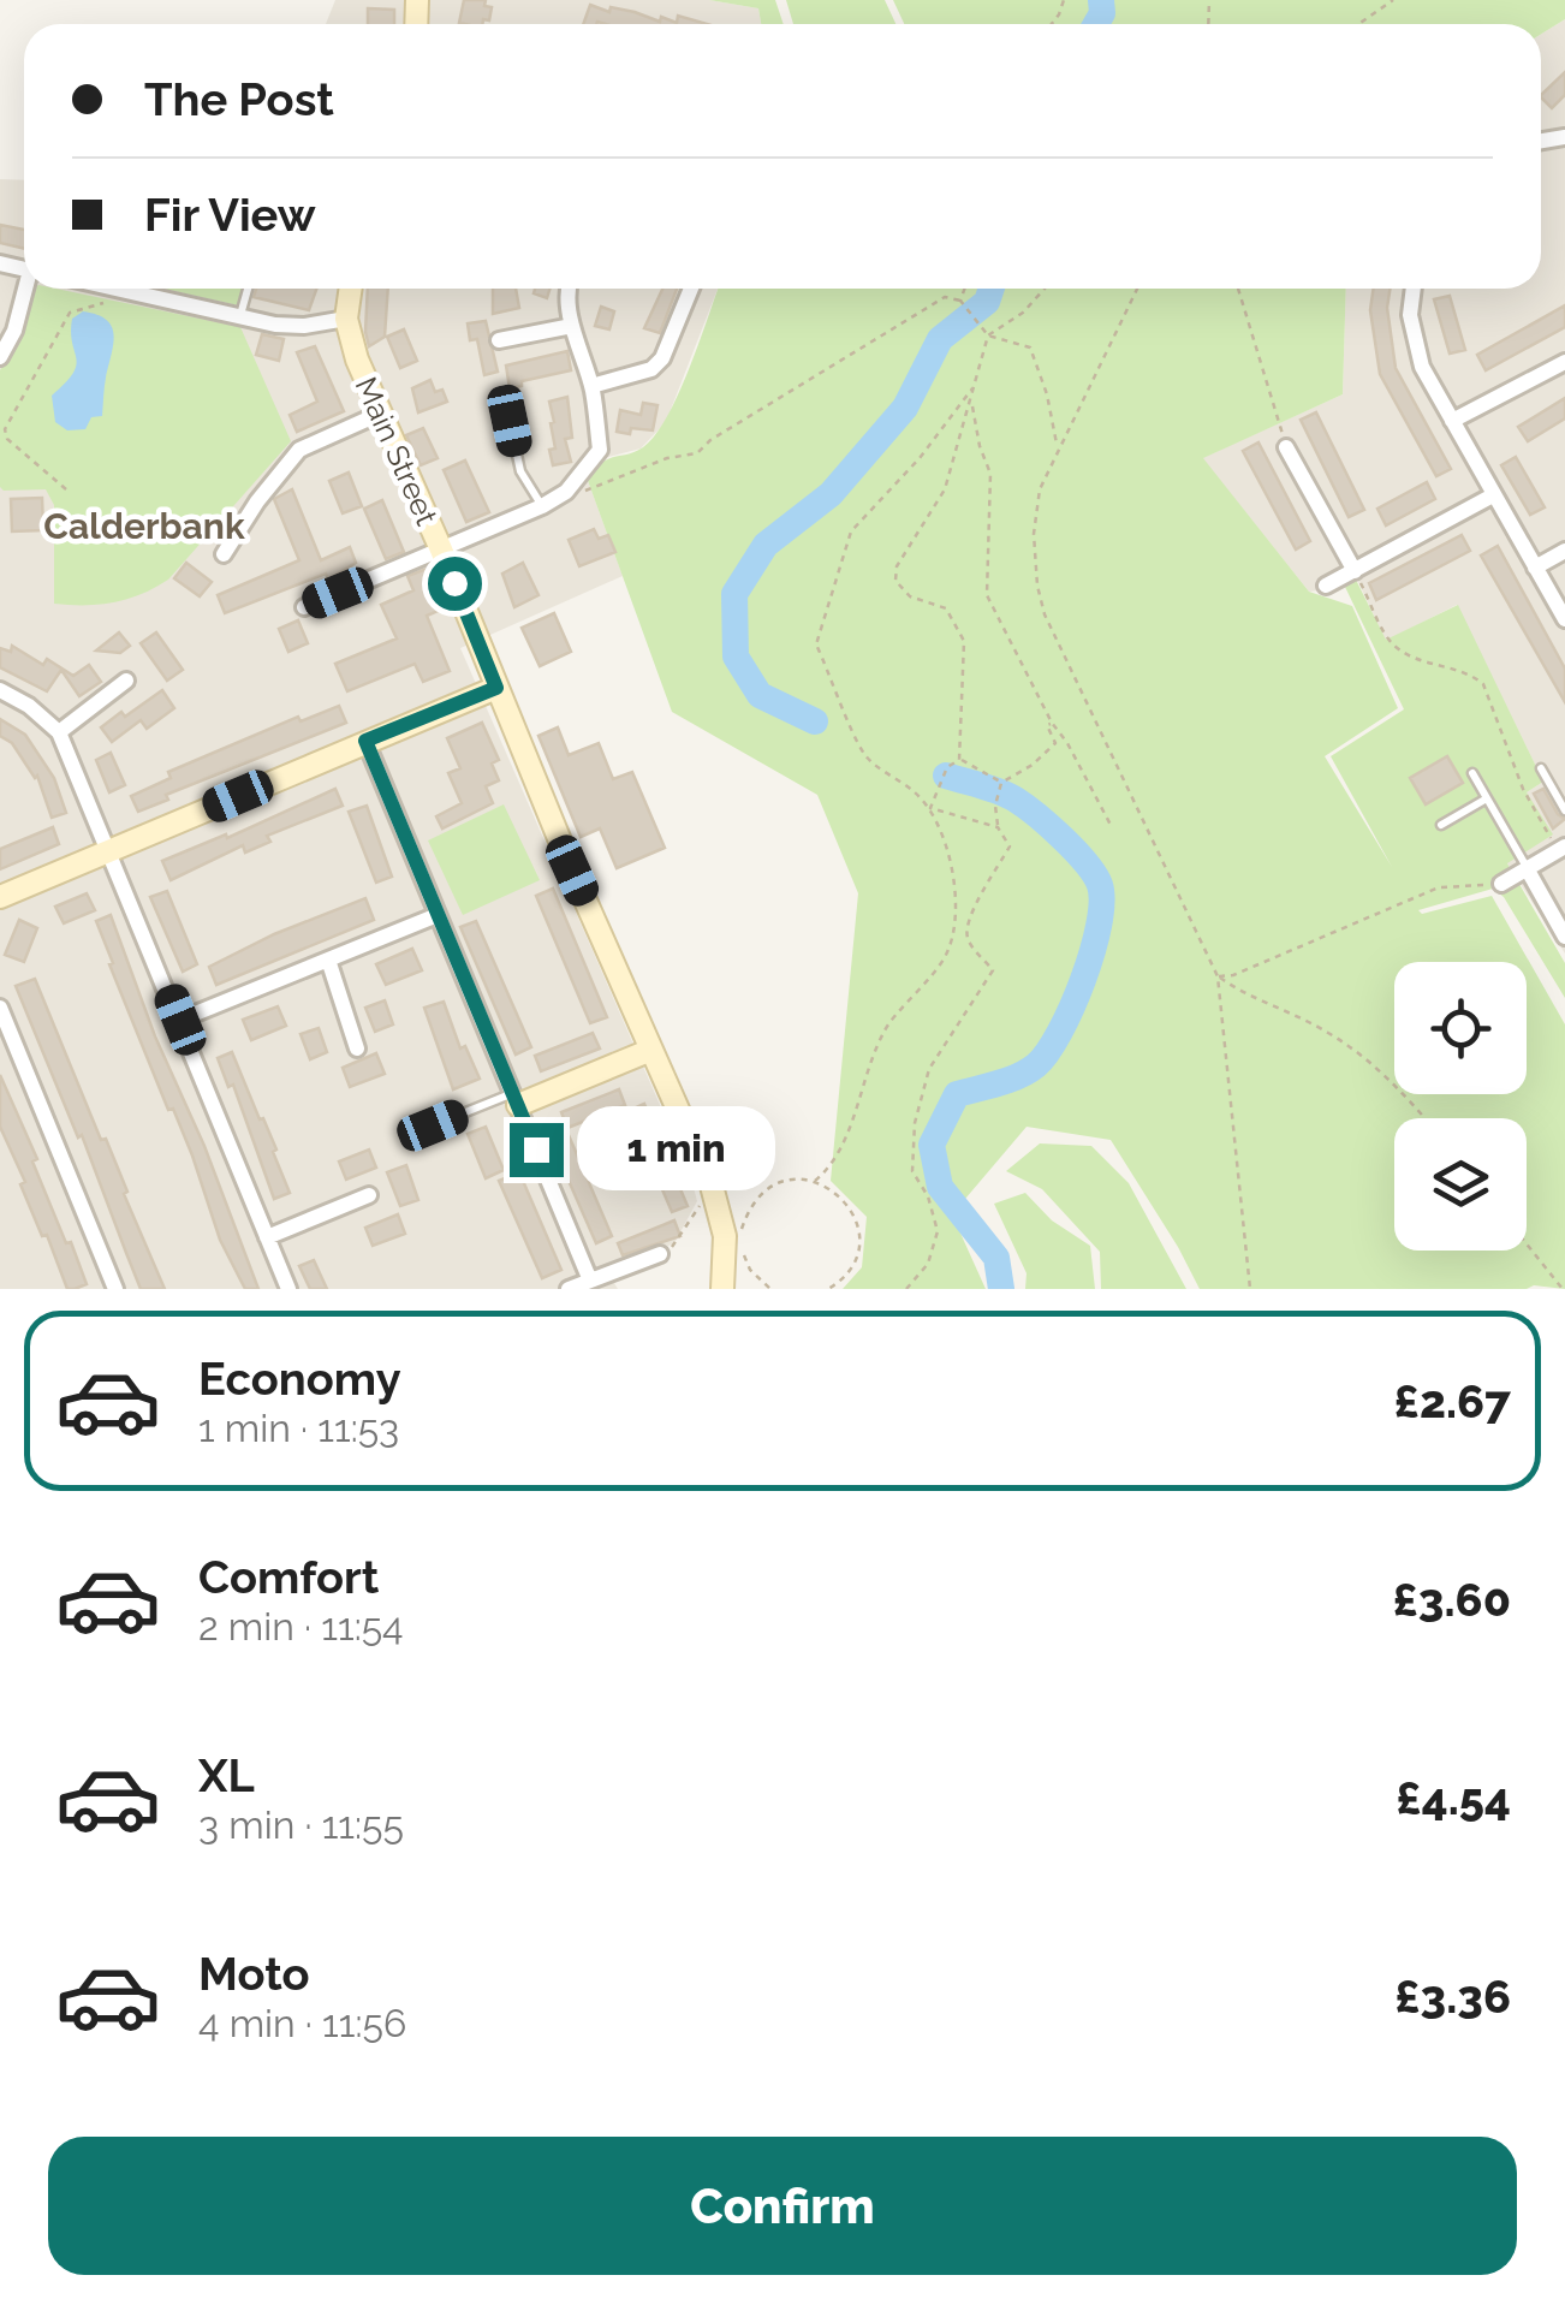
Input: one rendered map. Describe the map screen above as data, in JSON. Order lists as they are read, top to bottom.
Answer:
{
  "streets": {
    "main road": ["Main Street"]
  },
  "districts": ["Calderbank"],
  "page": {
    "banner": ["The Post", "Fir View"],
    "bubble": "1 min",
    "list": [
      {
        "name": "Economy",
        "note": "1 min · 11:53",
        "value": "£2.67"
      },
      {
        "name": "Comfort",
        "note": "2 min · 11:54",
        "value": "£3.60"
      },
      {
        "name": "XL",
        "note": "3 min · 11:55",
        "value": "£4.54"
      },
      {
        "name": "Moto",
        "note": "4 min · 11:56",
        "value": "£3.36"
      }
    ],
    "buttons": "Confirm"
  }
}
